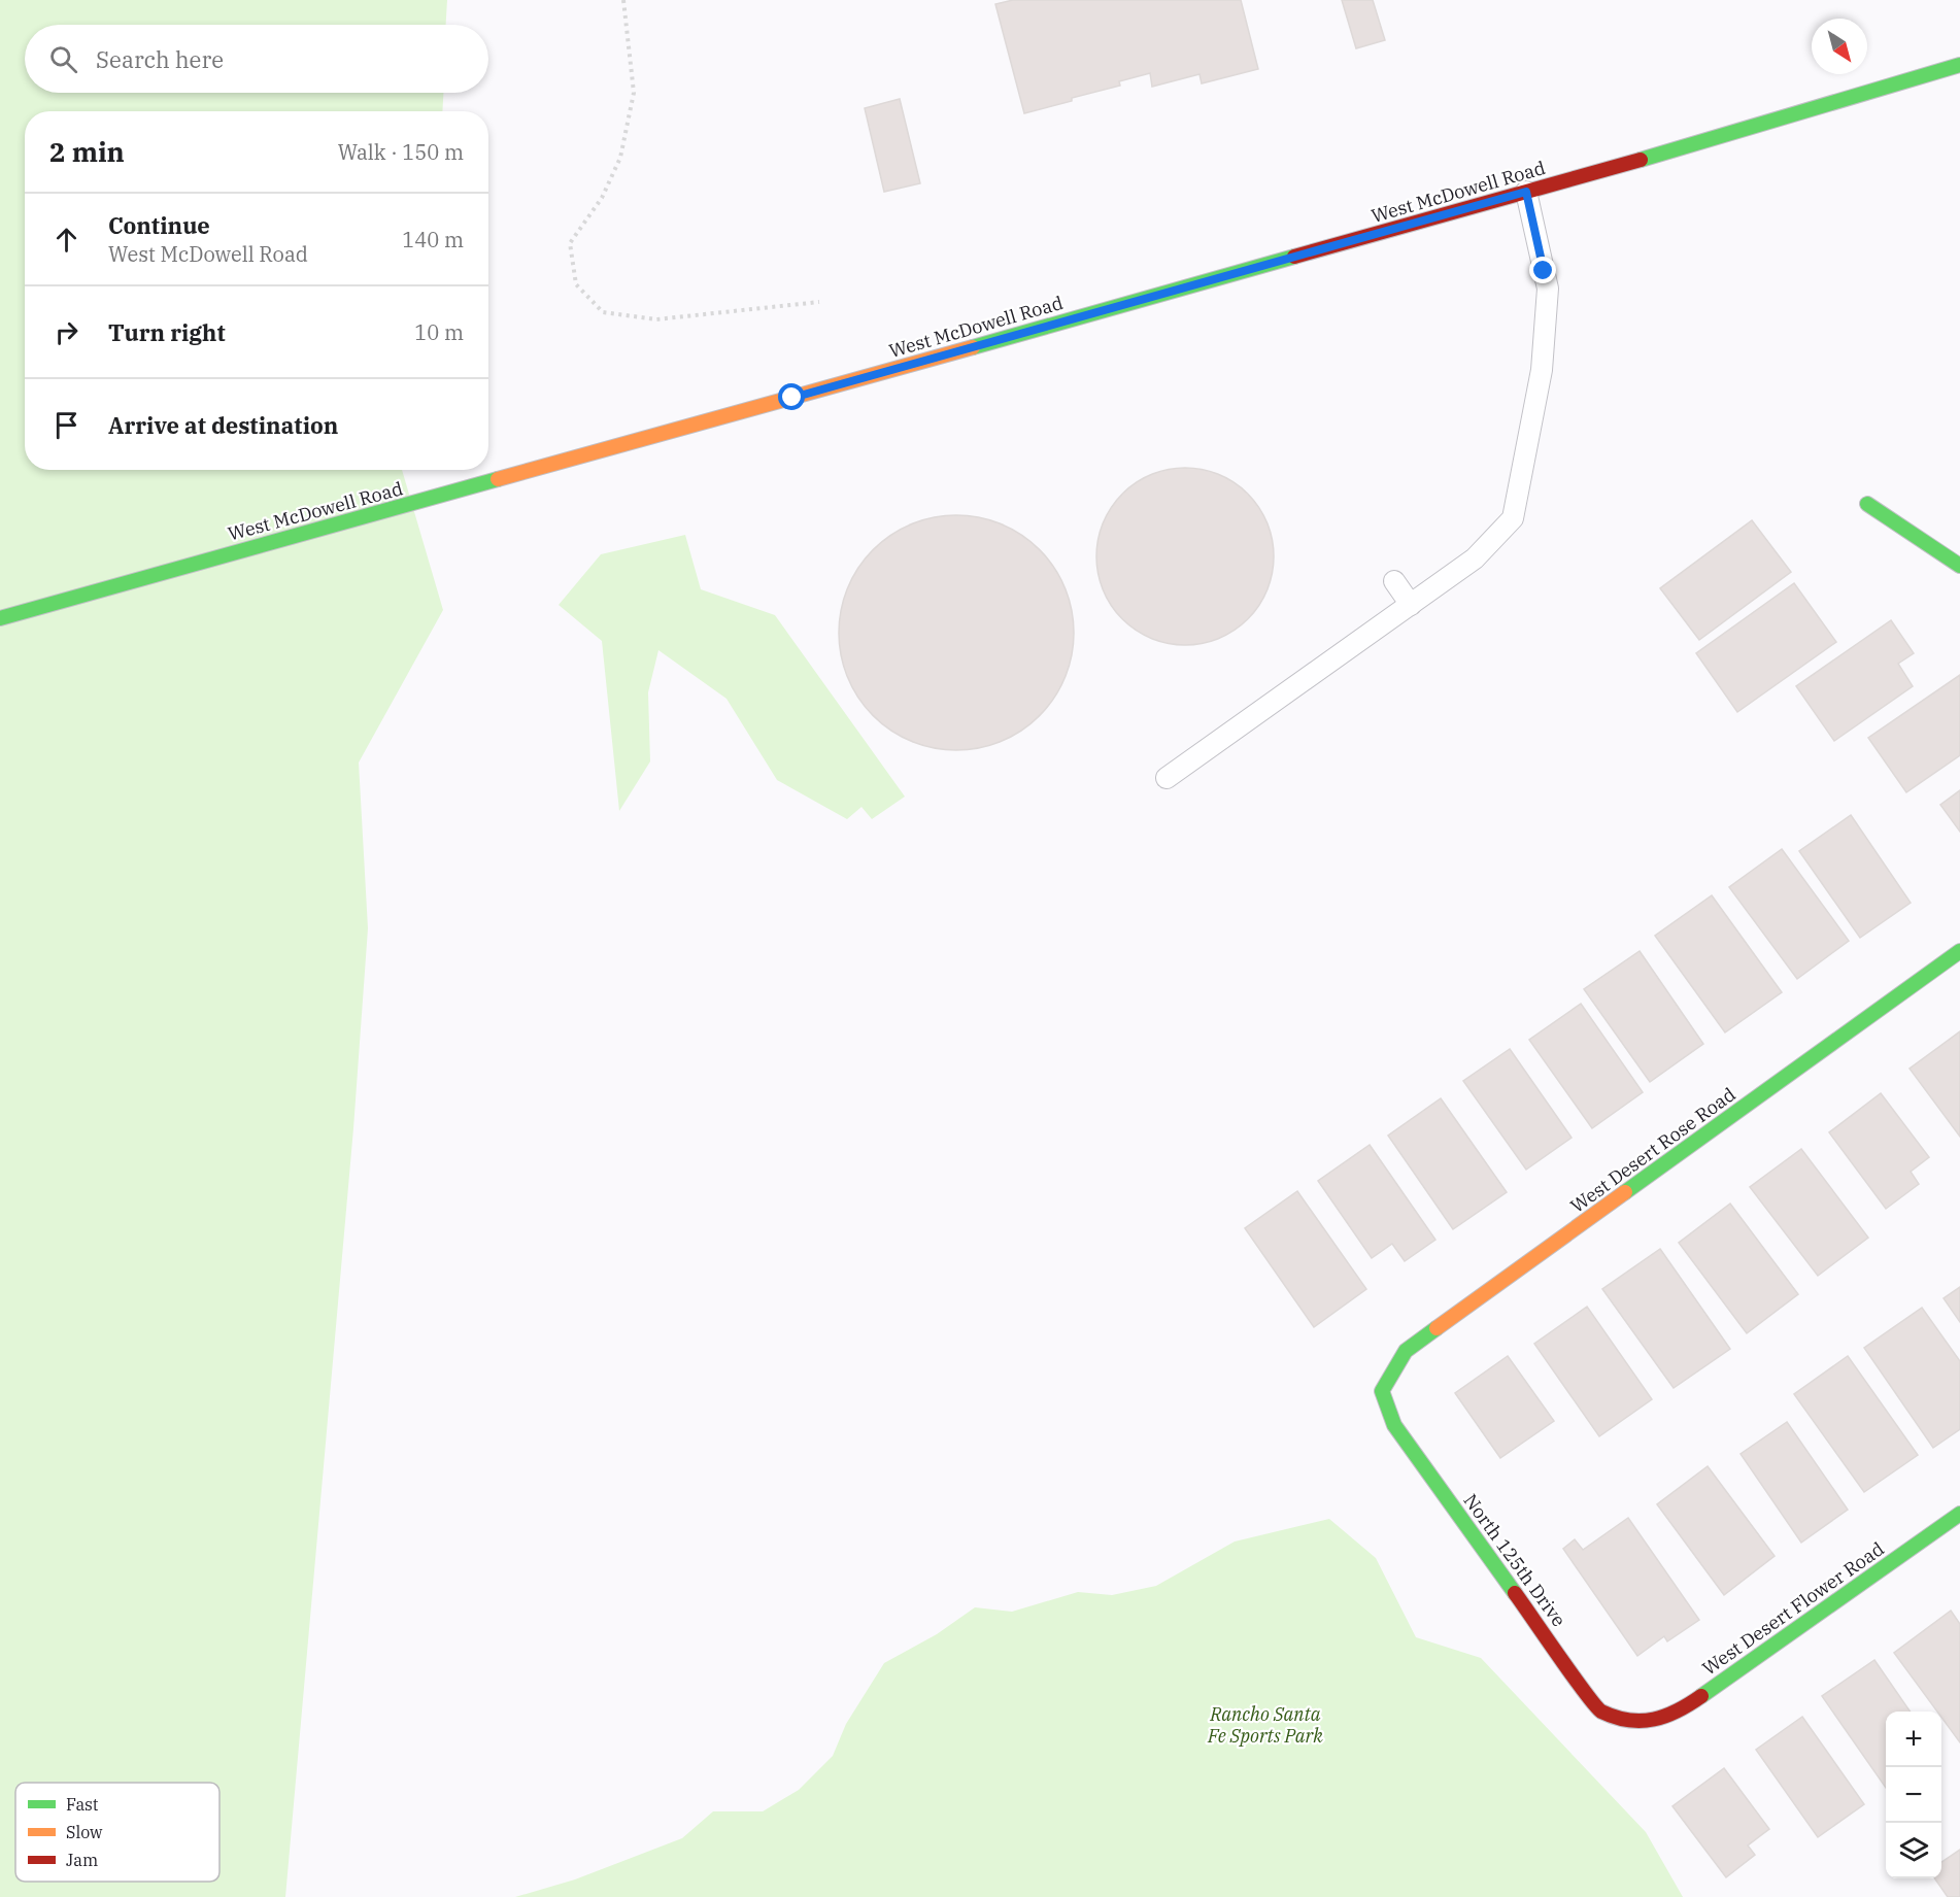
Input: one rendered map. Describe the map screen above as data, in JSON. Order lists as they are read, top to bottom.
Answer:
{
  "streets": {
    "main road": [
      "West McDowell Road",
      "West Desert Rose Road",
      "North 125th Drive",
      "West Desert Flower Road"
    ]
  },
  "crossings": [
    ["West Desert Rose Road", "North 125th Drive"],
    ["North 125th Drive", "West Desert Flower Road"]
  ],
  "parks": ["Rancho Santa Fe Sports Park"],
  "legend": ["Fast", "Slow", "Jam"],
  "north": "bottom right",
  "page": {
    "search": "Search here",
    "heading": ["2 min", "Walk · 150 m"],
    "list": [
      ["Continue", "West McDowell Road", "140 m"],
      ["Turn right", "10 m"],
      "Arrive at destination"
    ],
    "map_buttons": ["+", "−"]
  }
}
